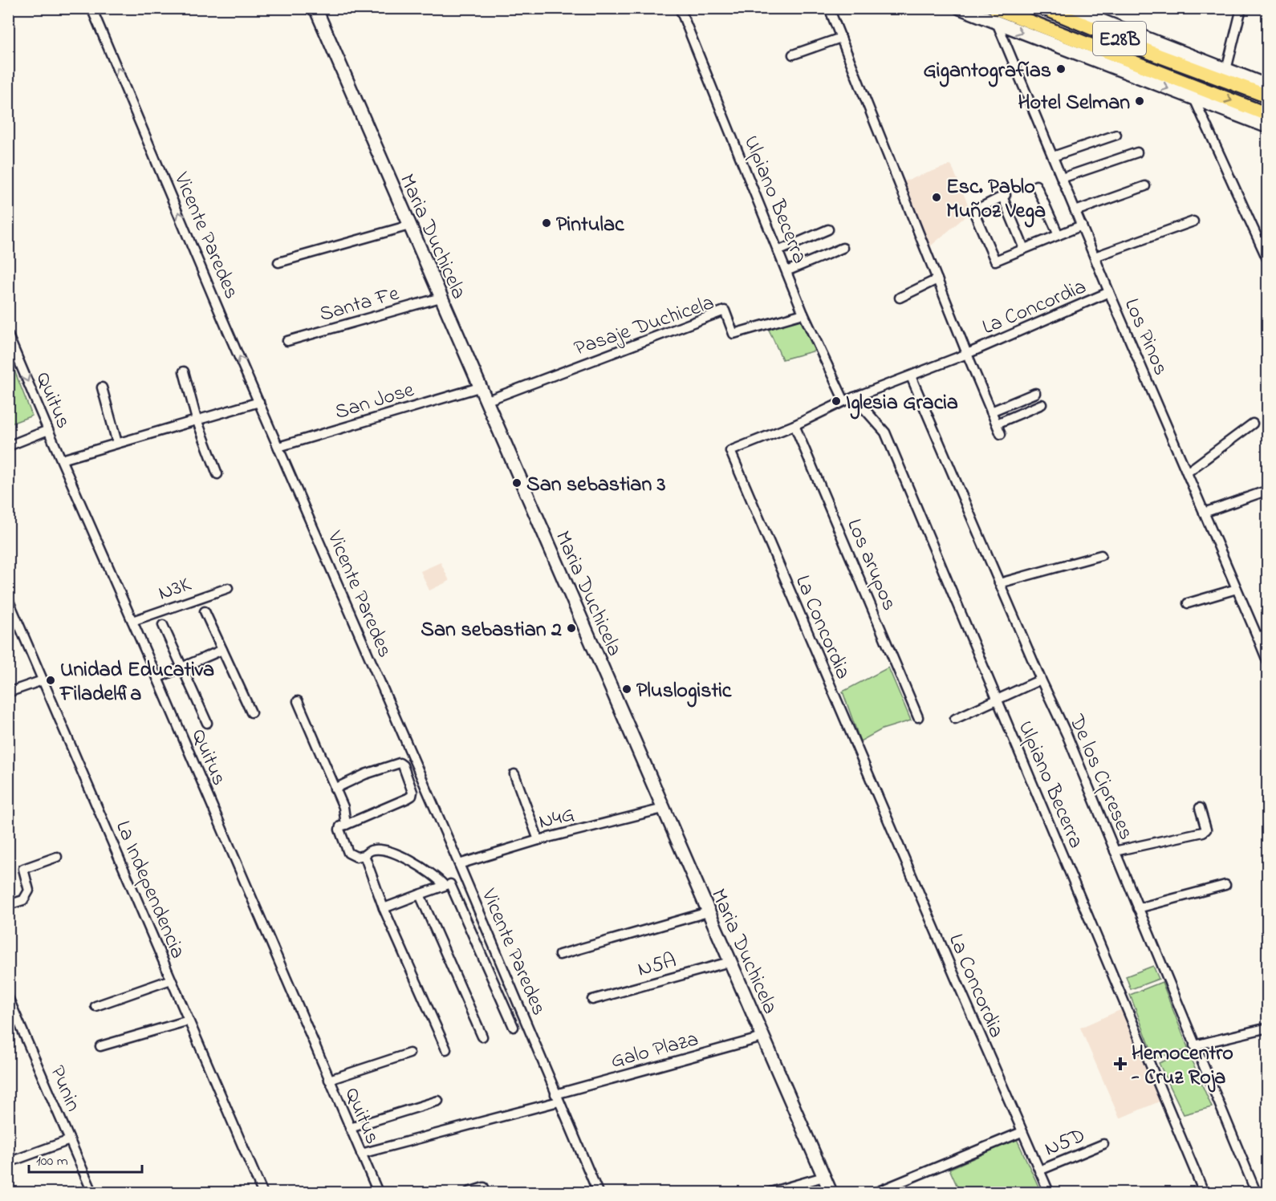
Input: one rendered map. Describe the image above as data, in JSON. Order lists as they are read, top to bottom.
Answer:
{
  "streets": {
    "highway": ["E28B"],
    "main road": ["Maria Duchicela"],
    "street": [
      "Ulpiano Becerra",
      "Vicente Paredes",
      "Santa Fe",
      "La Concordia",
      "Pasaje Duchicela",
      "Los Pinos",
      "Quitus",
      "San Jose",
      "Los arupos",
      "N3K",
      "De los Cipreses",
      "N4G",
      "La Independencia",
      "N5A",
      "Galo Plaza",
      "Punin",
      "N5D"
    ]
  },
  "crossings": [
    ["Ulpiano Becerra", "La Concordia"],
    ["Ulpiano Becerra", "Pasaje Duchicela"],
    ["Vicente Paredes", "San Jose"],
    ["Vicente Paredes", "N4G"],
    ["Vicente Paredes", "Galo Plaza"],
    ["Maria Duchicela", "Santa Fe"],
    ["Maria Duchicela", "Pasaje Duchicela"],
    ["Maria Duchicela", "San Jose"],
    ["Maria Duchicela", "N4G"],
    ["Maria Duchicela", "N5A"],
    ["Maria Duchicela", "Galo Plaza"],
    ["La Concordia", "Los Pinos"],
    ["La Concordia", "Los arupos"],
    ["La Concordia", "De los Cipreses"],
    ["La Concordia", "N5D"],
    ["Quitus", "N3K"],
    ["Quitus", "Galo Plaza"]
  ],
  "places": {
    "other": [
      "Gigantografías",
      "Hotel Selman",
      "Esc. Pablo Muñoz Vega",
      "Pintulac",
      "Iglesia Gracia",
      "San sebastian 3",
      "San sebastian 2",
      "Unidad Educativa Filadelfia",
      "Pluslogistic"
    ],
    "health": ["Hemocentro - Cruz Roja"]
  },
  "scale_bar": "100 m"
}
